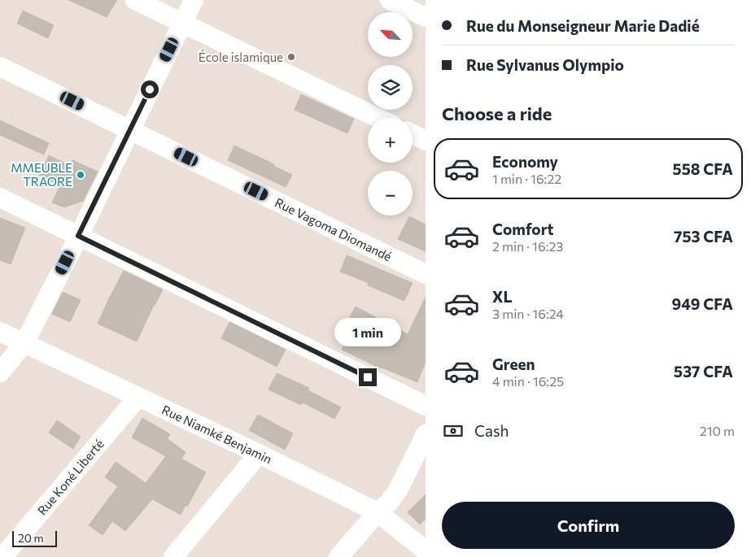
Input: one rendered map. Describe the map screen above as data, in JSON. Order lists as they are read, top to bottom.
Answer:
{
  "streets": {
    "street": ["Rue Vagoma Diomandé", "Rue Niamké Benjamin", "Rue Koné Liberté"]
  },
  "crossings": [
    ["Rue Niamké Benjamin", "Rue Koné Liberté"]
  ],
  "places": ["École islamique", "MMEUBLE TRAORE"],
  "scale_bar": "20 m",
  "north": "top left",
  "page": {
    "banner": ["Rue du Monseigneur Marie Dadié", "Rue Sylvanus Olympio"],
    "map_buttons": ["+", "−"],
    "heading": "Choose a ride",
    "list": [
      {
        "name": "Economy",
        "note": "1 min · 16:22",
        "value": "558 CFA"
      },
      {
        "name": "Comfort",
        "note": "2 min · 16:23",
        "value": "753 CFA"
      },
      {
        "name": "XL",
        "note": "3 min · 16:24",
        "value": "949 CFA"
      },
      {
        "name": "Green",
        "note": "4 min · 16:25",
        "value": "537 CFA"
      }
    ],
    "bubble": "1 min",
    "pay": ["Cash", "210 m"],
    "buttons": "Confirm",
    "scale": "20 m"
  }
}
